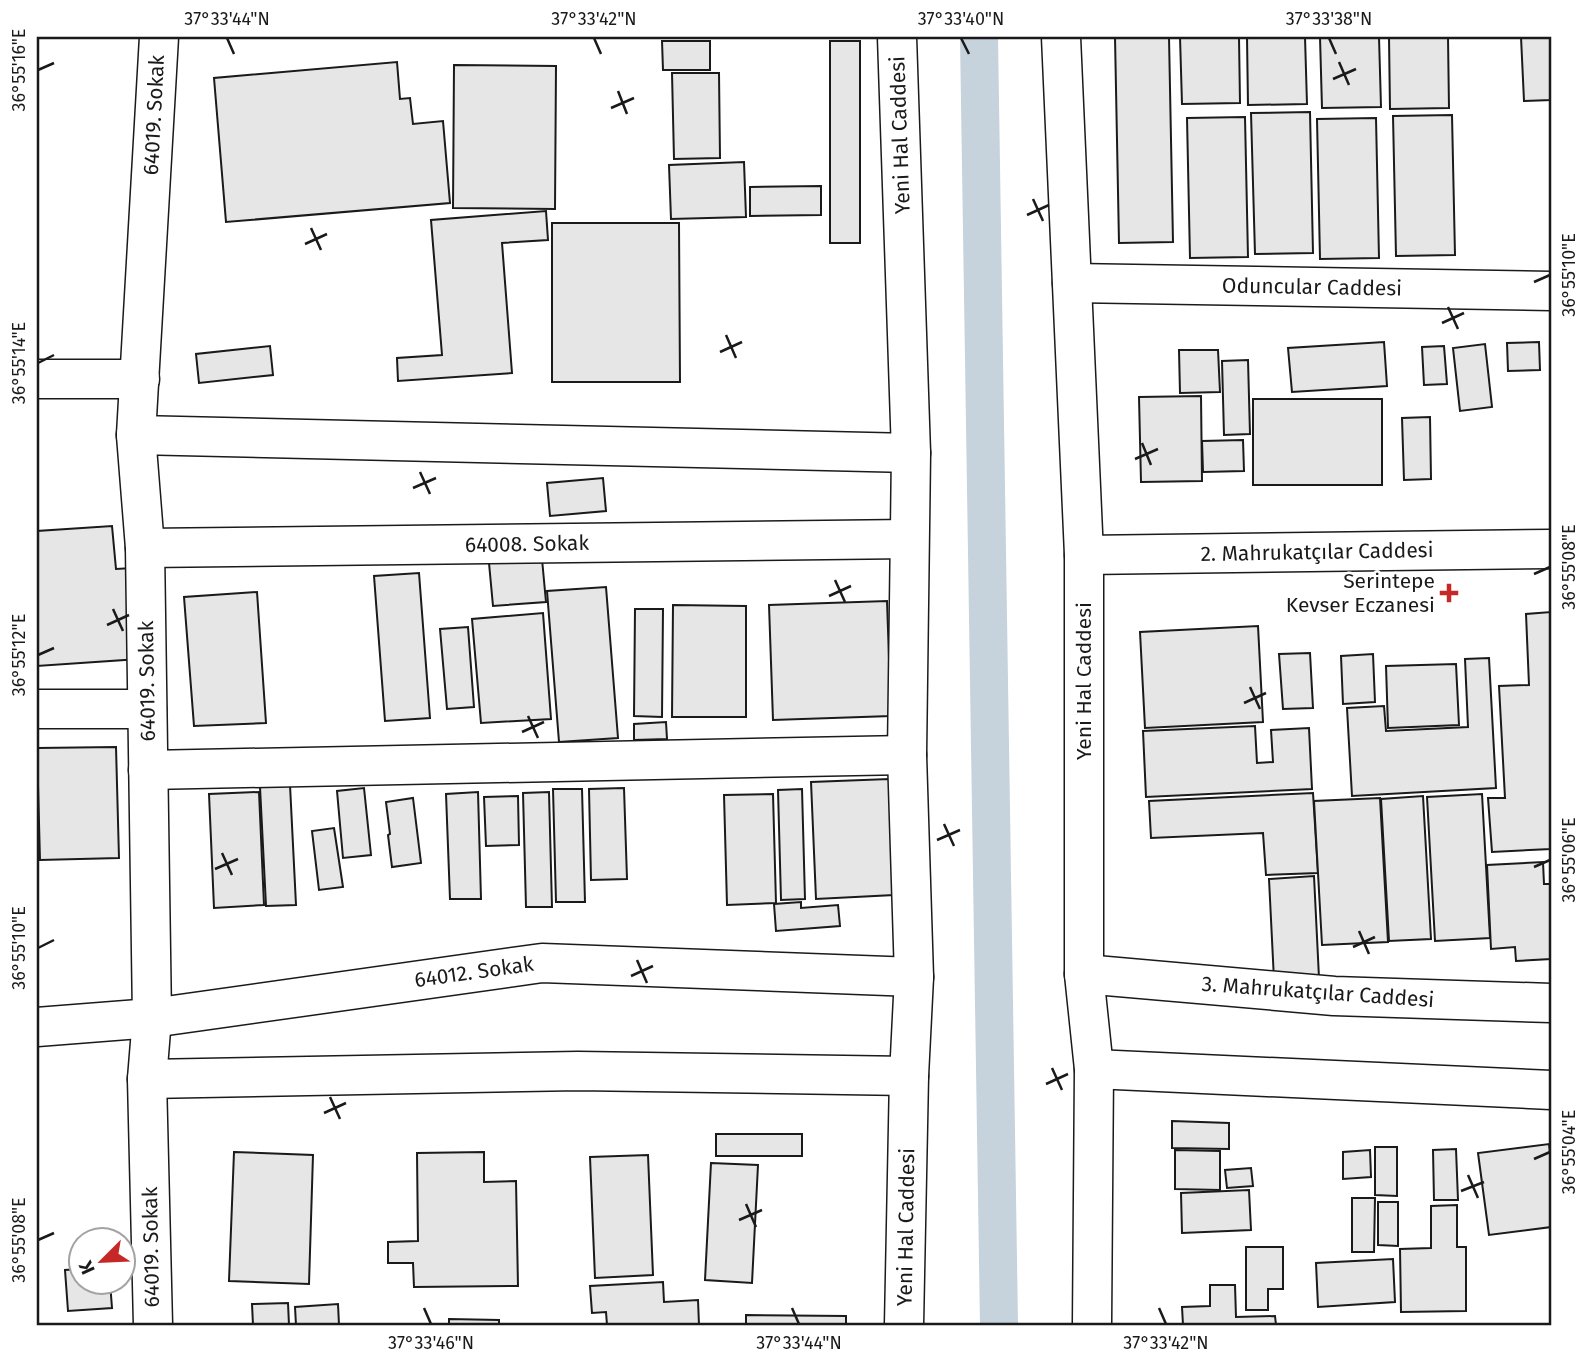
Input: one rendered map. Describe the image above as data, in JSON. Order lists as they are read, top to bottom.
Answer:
{
  "streets": {
    "street": [
      "64019. Sokak",
      "Yeni Hal Caddesi",
      "Oduncular Caddesi",
      "64008. Sokak",
      "2. Mahrukatçılar Caddesi",
      "64012. Sokak",
      "3. Mahrukatçılar Caddesi"
    ]
  },
  "crossings": [
    ["64019. Sokak", "64008. Sokak"],
    ["64019. Sokak", "64012. Sokak"],
    ["Yeni Hal Caddesi", "Oduncular Caddesi"],
    ["Yeni Hal Caddesi", "64008. Sokak"],
    ["Yeni Hal Caddesi", "2. Mahrukatçılar Caddesi"],
    ["Yeni Hal Caddesi", "64012. Sokak"],
    ["Yeni Hal Caddesi", "3. Mahrukatçılar Caddesi"]
  ],
  "places": {
    "health": ["Serintepe Kevser Eczanesi"]
  },
  "north": "bottom left",
  "coordinates": [
    "37°33'44\"N",
    "37°33'42\"N",
    "37°33'40\"N",
    "37°33'38\"N",
    "36°55'16\"E",
    "36°55'10\"E",
    "36°55'14\"E",
    "36°55'08\"E",
    "36°55'12\"E",
    "36°55'06\"E",
    "36°55'04\"E",
    "37°33'46\"N"
  ]
}
